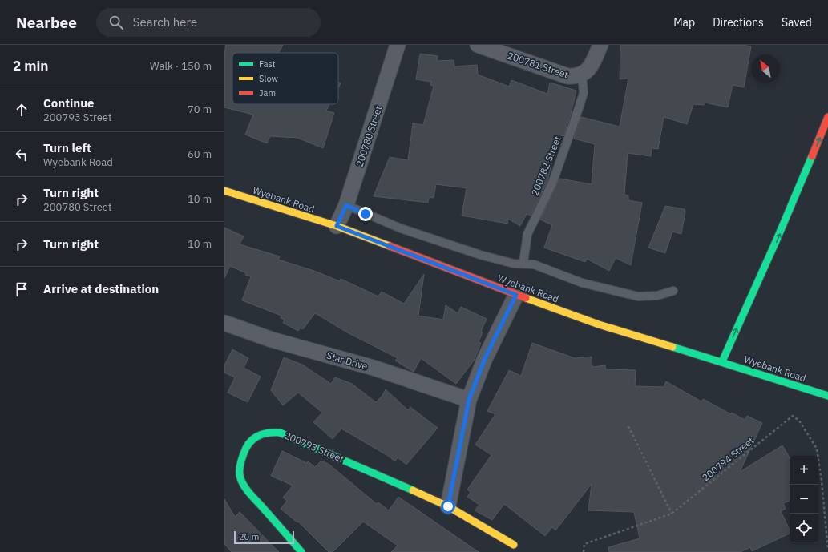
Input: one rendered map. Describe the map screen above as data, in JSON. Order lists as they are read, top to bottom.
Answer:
{
  "streets": {
    "street": [
      "200781 Street",
      "200780 Street",
      "Wyebank Road",
      "Star Drive",
      "200793 Street"
    ],
    "lane": ["200782 Street"],
    "path": ["200794 Street"]
  },
  "crossings": [
    ["200781 Street", "200782 Street"],
    ["200780 Street", "Wyebank Road"]
  ],
  "legend": ["Fast", "Slow", "Jam"],
  "scale_bar": "20 m",
  "north": "top left",
  "page": {
    "header": "Nearbee",
    "search": "Search here",
    "nav": ["Map", "Directions", "Saved"],
    "heading": ["2 min", "Walk · 150 m"],
    "list": [
      ["Continue", "200793 Street", "70 m"],
      ["Turn left", "Wyebank Road", "60 m"],
      ["Turn right", "200780 Street", "10 m"],
      ["Turn right", "10 m"],
      "Arrive at destination"
    ],
    "map_buttons": ["+", "−"],
    "scale": "20 m"
  }
}
